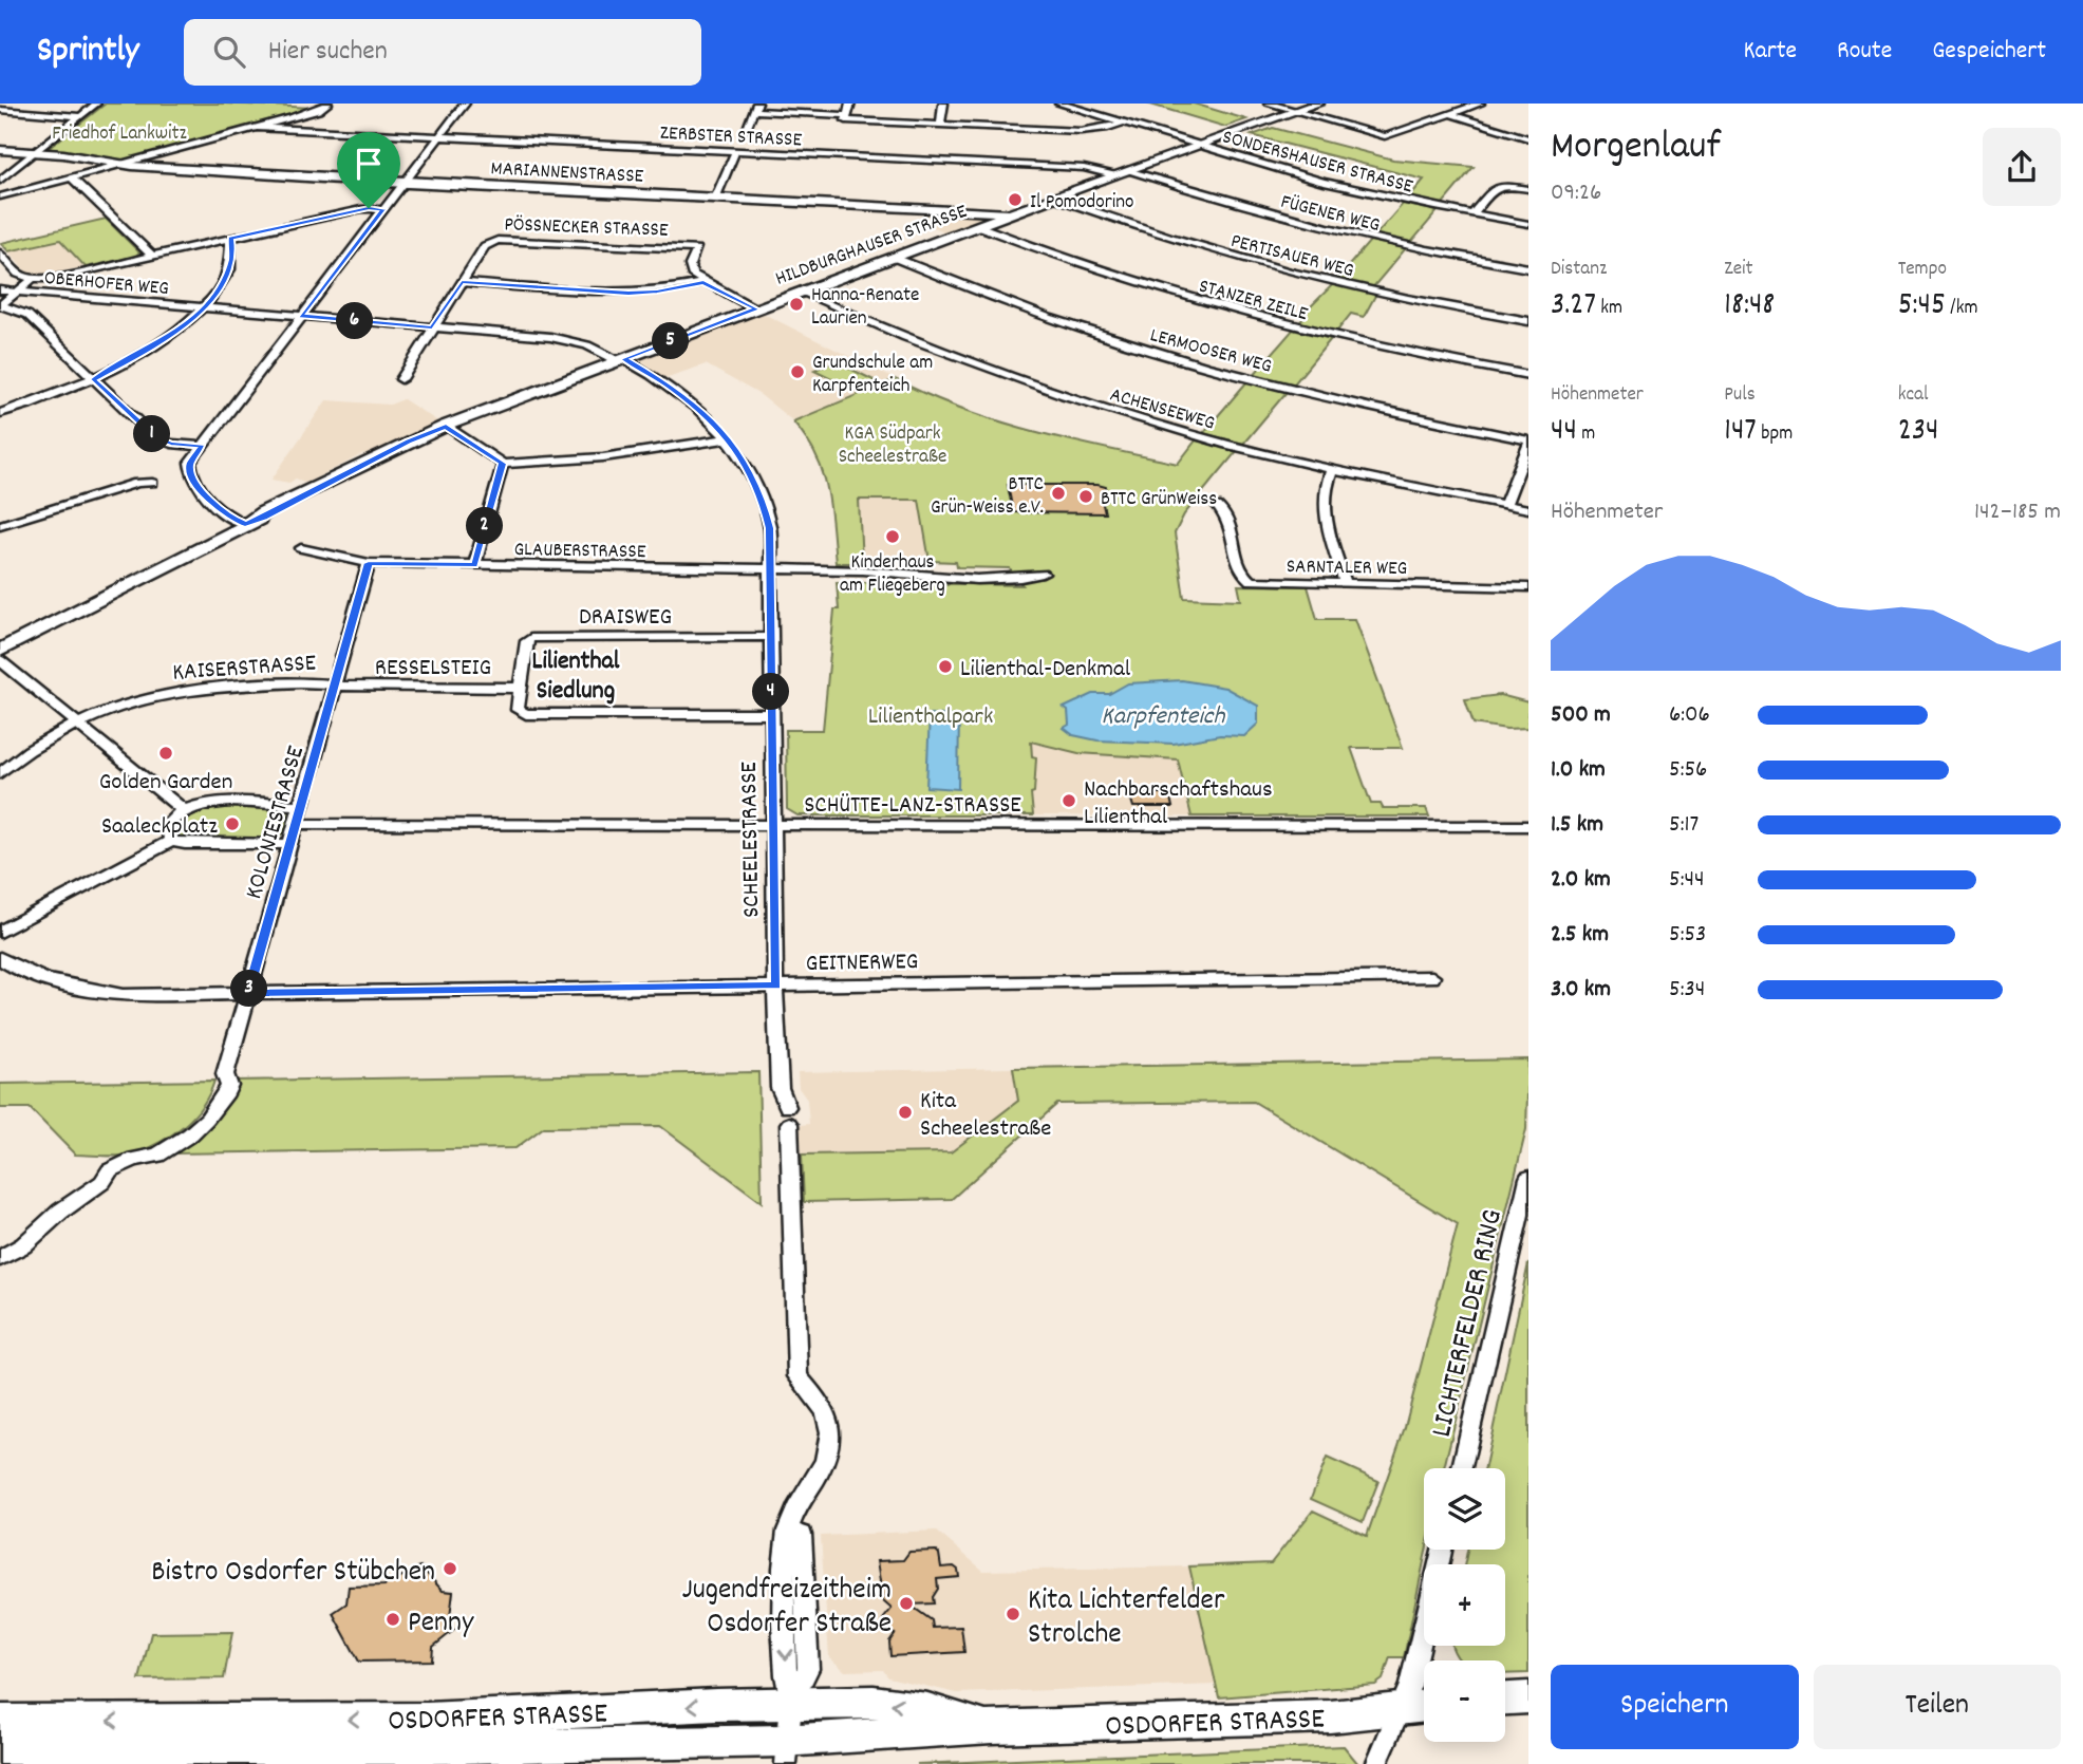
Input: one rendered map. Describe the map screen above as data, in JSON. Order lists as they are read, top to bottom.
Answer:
{
  "streets": {
    "street": [
      "ZERBSTER STRASSE",
      "SONDERSHAUSER STRASSE",
      "MARIANNENSTRASSE",
      "FÜGENER WEG",
      "PÖSSNECKER STRASSE",
      "HILDBURGHAUSER STRASSE",
      "PERTISAUER WEG",
      "OBERHOFER WEG",
      "STANZER ZEILE",
      "LERMOOSER WEG",
      "ACHENSEEWEG",
      "GLAUBERSTRASSE",
      "SARNTALER WEG",
      "DRAISWEG",
      "KAISERSTRASSE",
      "RESSELSTEIG",
      "SCHÜTTE-LANZ-STRASSE",
      "KOLONIESTRASSE",
      "SCHEELESTRASSE",
      "GEITNERWEG",
      "LICHTERFELDER RING",
      "OSDORFER STRASSE"
    ]
  },
  "crossings": [
    ["ZERBSTER STRASSE", "HILDBURGHAUSER STRASSE"],
    ["SONDERSHAUSER STRASSE", "HILDBURGHAUSER STRASSE"],
    ["MARIANNENSTRASSE", "HILDBURGHAUSER STRASSE"],
    ["FÜGENER WEG", "HILDBURGHAUSER STRASSE"],
    ["PÖSSNECKER STRASSE", "OBERHOFER WEG"],
    ["HILDBURGHAUSER STRASSE", "PERTISAUER WEG"],
    ["HILDBURGHAUSER STRASSE", "OBERHOFER WEG"],
    ["HILDBURGHAUSER STRASSE", "STANZER ZEILE"],
    ["HILDBURGHAUSER STRASSE", "LERMOOSER WEG"],
    ["HILDBURGHAUSER STRASSE", "ACHENSEEWEG"],
    ["HILDBURGHAUSER STRASSE", "SCHEELESTRASSE"],
    ["OBERHOFER WEG", "SCHEELESTRASSE"],
    ["GLAUBERSTRASSE", "KOLONIESTRASSE"],
    ["GLAUBERSTRASSE", "SCHEELESTRASSE"],
    ["DRAISWEG", "RESSELSTEIG"],
    ["DRAISWEG", "SCHEELESTRASSE"],
    ["KAISERSTRASSE", "RESSELSTEIG"],
    ["KAISERSTRASSE", "KOLONIESTRASSE"],
    ["RESSELSTEIG", "KOLONIESTRASSE"],
    ["RESSELSTEIG", "SCHEELESTRASSE"],
    ["SCHÜTTE-LANZ-STRASSE", "KOLONIESTRASSE"],
    ["SCHÜTTE-LANZ-STRASSE", "SCHEELESTRASSE"],
    ["KOLONIESTRASSE", "GEITNERWEG"],
    ["SCHEELESTRASSE", "GEITNERWEG"],
    ["SCHEELESTRASSE", "OSDORFER STRASSE"]
  ],
  "districts": ["Lilienthal Siedlung"],
  "water": ["Karpfenteich"],
  "parks": ["Friedhof Lankwitz", "KGA Südpark Scheelestraße", "Lilienthalpark"],
  "places": [
    "Il Pomodorino",
    "Hanna-Renate Laurien",
    "Grundschule am Karpfenteich",
    "BTTC Grün-Weiss e.V.",
    "BTTC GrünWeiss",
    "Kinderhaus am Fliegeberg",
    "Lilienthal-Denkmal",
    "Golden Garden",
    "Nachbarschaftshaus Lilienthal",
    "Saaleckplatz",
    "Kita Scheelestraße",
    "Bistro Osdorfer Stübchen",
    "Jugendfreizeitheim Osdorfer Straße",
    "Kita Lichterfelder Strolche",
    "Penny"
  ],
  "page": {
    "header": "Sprintly",
    "search": "Hier suchen",
    "nav": ["Karte", "Route", "Gespeichert"],
    "heading": ["Morgenlauf", "09:26"],
    "stats": [
      ["Distanz", "3.27 km"],
      ["Zeit", "18:48"],
      ["Tempo", "5:45 /km"],
      ["Höhenmeter", "44 m"],
      ["Puls", "147 bpm"],
      ["kcal", "234"]
    ],
    "pins": [
      "6",
      "5",
      "1",
      "2",
      "4",
      "3"
    ],
    "chart": ["Höhenmeter", "142–185 m"],
    "list": [
      {
        "name": "500 m",
        "note": "6:06"
      },
      {
        "name": "1.0 km",
        "note": "5:56"
      },
      {
        "name": "1.5 km",
        "note": "5:17"
      },
      {
        "name": "2.0 km",
        "note": "5:44"
      },
      {
        "name": "2.5 km",
        "note": "5:53"
      },
      {
        "name": "3.0 km",
        "note": "5:34"
      }
    ],
    "map_buttons": ["+", "−"],
    "buttons": ["Speichern", "Teilen"]
  }
}
